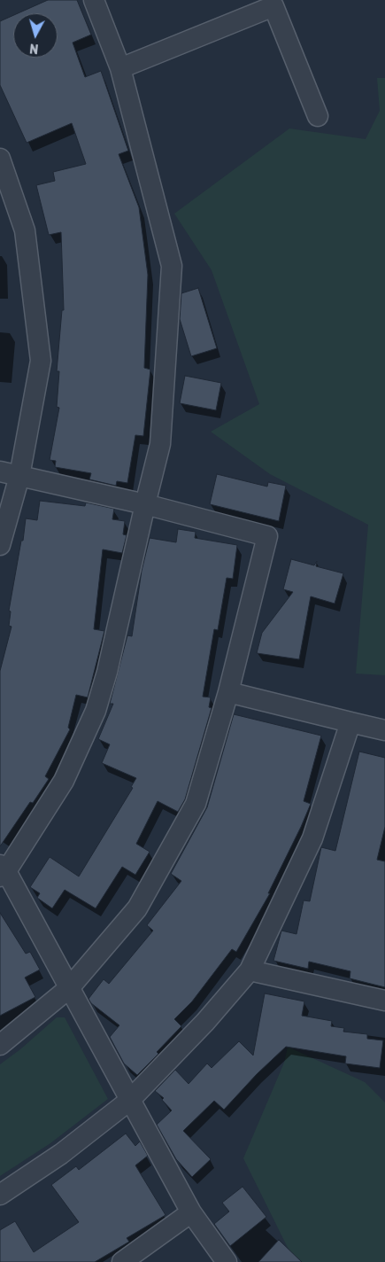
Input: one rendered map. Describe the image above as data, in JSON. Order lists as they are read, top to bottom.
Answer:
{
  "north": "bottom"
}
